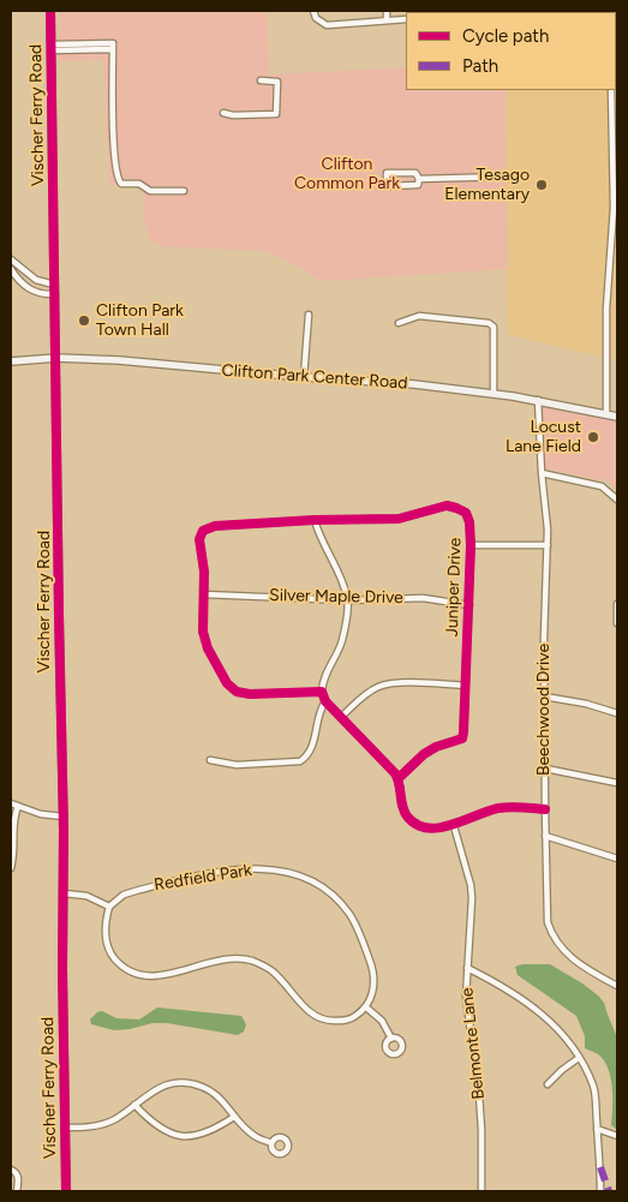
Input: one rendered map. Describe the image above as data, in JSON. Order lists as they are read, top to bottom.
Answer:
{
  "streets": {
    "street": [
      "Vischer Ferry Road",
      "Clifton Park Center Road",
      "Juniper Drive",
      "Silver Maple Drive",
      "Beechwood Drive",
      "Redfield Park",
      "Belmonte Lane"
    ]
  },
  "crossings": [
    ["Vischer Ferry Road", "Clifton Park Center Road"],
    ["Clifton Park Center Road", "Beechwood Drive"],
    ["Juniper Drive", "Silver Maple Drive"]
  ],
  "parks": ["Clifton Common Park"],
  "places": ["Tesago Elementary", "Clifton Park Town Hall", "Locust Lane Field"],
  "legend": ["Cycle path", "Path"]
}
